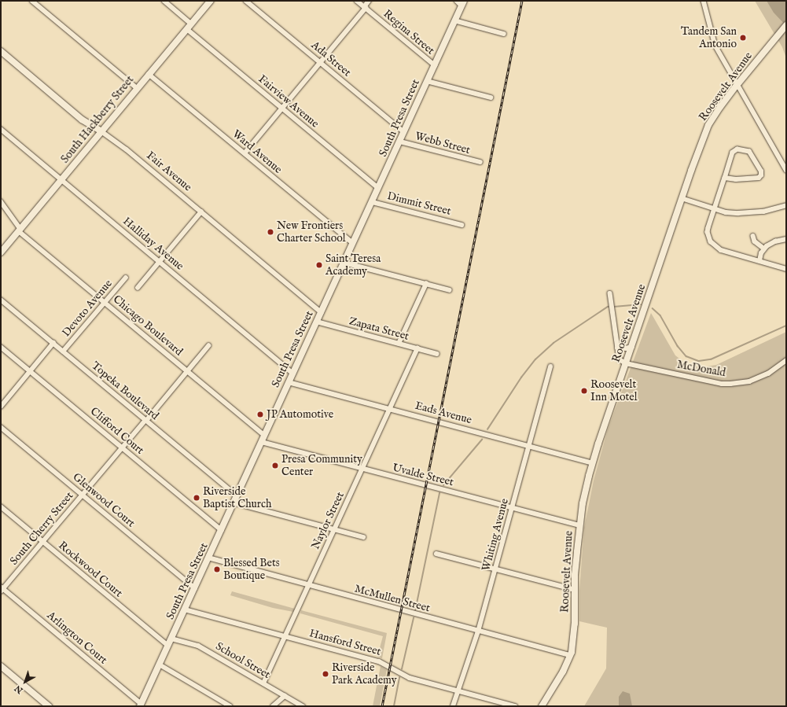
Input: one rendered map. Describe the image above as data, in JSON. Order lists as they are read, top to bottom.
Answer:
{
  "streets": {
    "main road": [
      "Roosevelt Avenue",
      "South Presa Street",
      "South Hackberry Street",
      "Fair Avenue"
    ],
    "street": [
      "Regina Street",
      "Ada Street",
      "Fairview Avenue",
      "Webb Street",
      "Ward Avenue",
      "Dimmit Street",
      "Halliday Avenue",
      "Devoto Avenue",
      "Chicago Boulevard",
      "Zapata Street",
      "McDonald",
      "Topeka Boulevard",
      "Eads Avenue",
      "Clifford Court",
      "Uvalde Street",
      "Glenwood Court",
      "Naylor Street",
      "South Cherry Street",
      "Whiting Avenue",
      "Rockwood Court",
      "McMullen Street",
      "Arlington Court",
      "Hansford Street",
      "School Street"
    ]
  },
  "crossings": [
    ["Regina Street", "South Presa Street"],
    ["Ada Street", "South Presa Street"],
    ["Roosevelt Avenue", "McDonald"],
    ["Roosevelt Avenue", "Eads Avenue"],
    ["Roosevelt Avenue", "Uvalde Street"],
    ["Roosevelt Avenue", "McMullen Street"],
    ["Fairview Avenue", "South Presa Street"],
    ["Fairview Avenue", "South Hackberry Street"],
    ["South Presa Street", "Webb Street"],
    ["South Presa Street", "Ward Avenue"],
    ["South Presa Street", "Fair Avenue"],
    ["South Presa Street", "Dimmit Street"],
    ["South Presa Street", "Halliday Avenue"],
    ["South Presa Street", "Chicago Boulevard"],
    ["South Presa Street", "Zapata Street"],
    ["South Presa Street", "Topeka Boulevard"],
    ["South Presa Street", "Eads Avenue"],
    ["South Presa Street", "Clifford Court"],
    ["South Presa Street", "Uvalde Street"],
    ["South Presa Street", "Glenwood Court"],
    ["South Presa Street", "Rockwood Court"],
    ["South Presa Street", "McMullen Street"],
    ["South Presa Street", "Arlington Court"],
    ["South Presa Street", "Hansford Street"],
    ["South Presa Street", "School Street"],
    ["South Hackberry Street", "Ward Avenue"],
    ["South Hackberry Street", "Fair Avenue"],
    ["South Hackberry Street", "Halliday Avenue"],
    ["South Hackberry Street", "Chicago Boulevard"],
    ["Devoto Avenue", "Chicago Boulevard"],
    ["Devoto Avenue", "Topeka Boulevard"],
    ["Devoto Avenue", "Clifford Court"],
    ["Chicago Boulevard", "South Cherry Street"],
    ["Zapata Street", "Naylor Street"],
    ["Topeka Boulevard", "South Cherry Street"],
    ["Eads Avenue", "Naylor Street"],
    ["Eads Avenue", "Whiting Avenue"],
    ["Clifford Court", "South Cherry Street"],
    ["Uvalde Street", "Naylor Street"],
    ["Uvalde Street", "Whiting Avenue"],
    ["Glenwood Court", "South Cherry Street"],
    ["Naylor Street", "McMullen Street"],
    ["Naylor Street", "Hansford Street"],
    ["Naylor Street", "School Street"],
    ["South Cherry Street", "Rockwood Court"],
    ["South Cherry Street", "Arlington Court"],
    ["Whiting Avenue", "McMullen Street"],
    ["Whiting Avenue", "Hansford Street"]
  ],
  "places": [
    "Tandem San Antonio",
    "New Frontiers Charter School",
    "Saint Teresa Academy",
    "Roosevelt Inn Motel",
    "JP Automotive",
    "Presa Community Center",
    "Riverside Baptist Church",
    "Blessed Bets Boutique",
    "Riverside Park Academy"
  ],
  "north": "bottom left"
}
